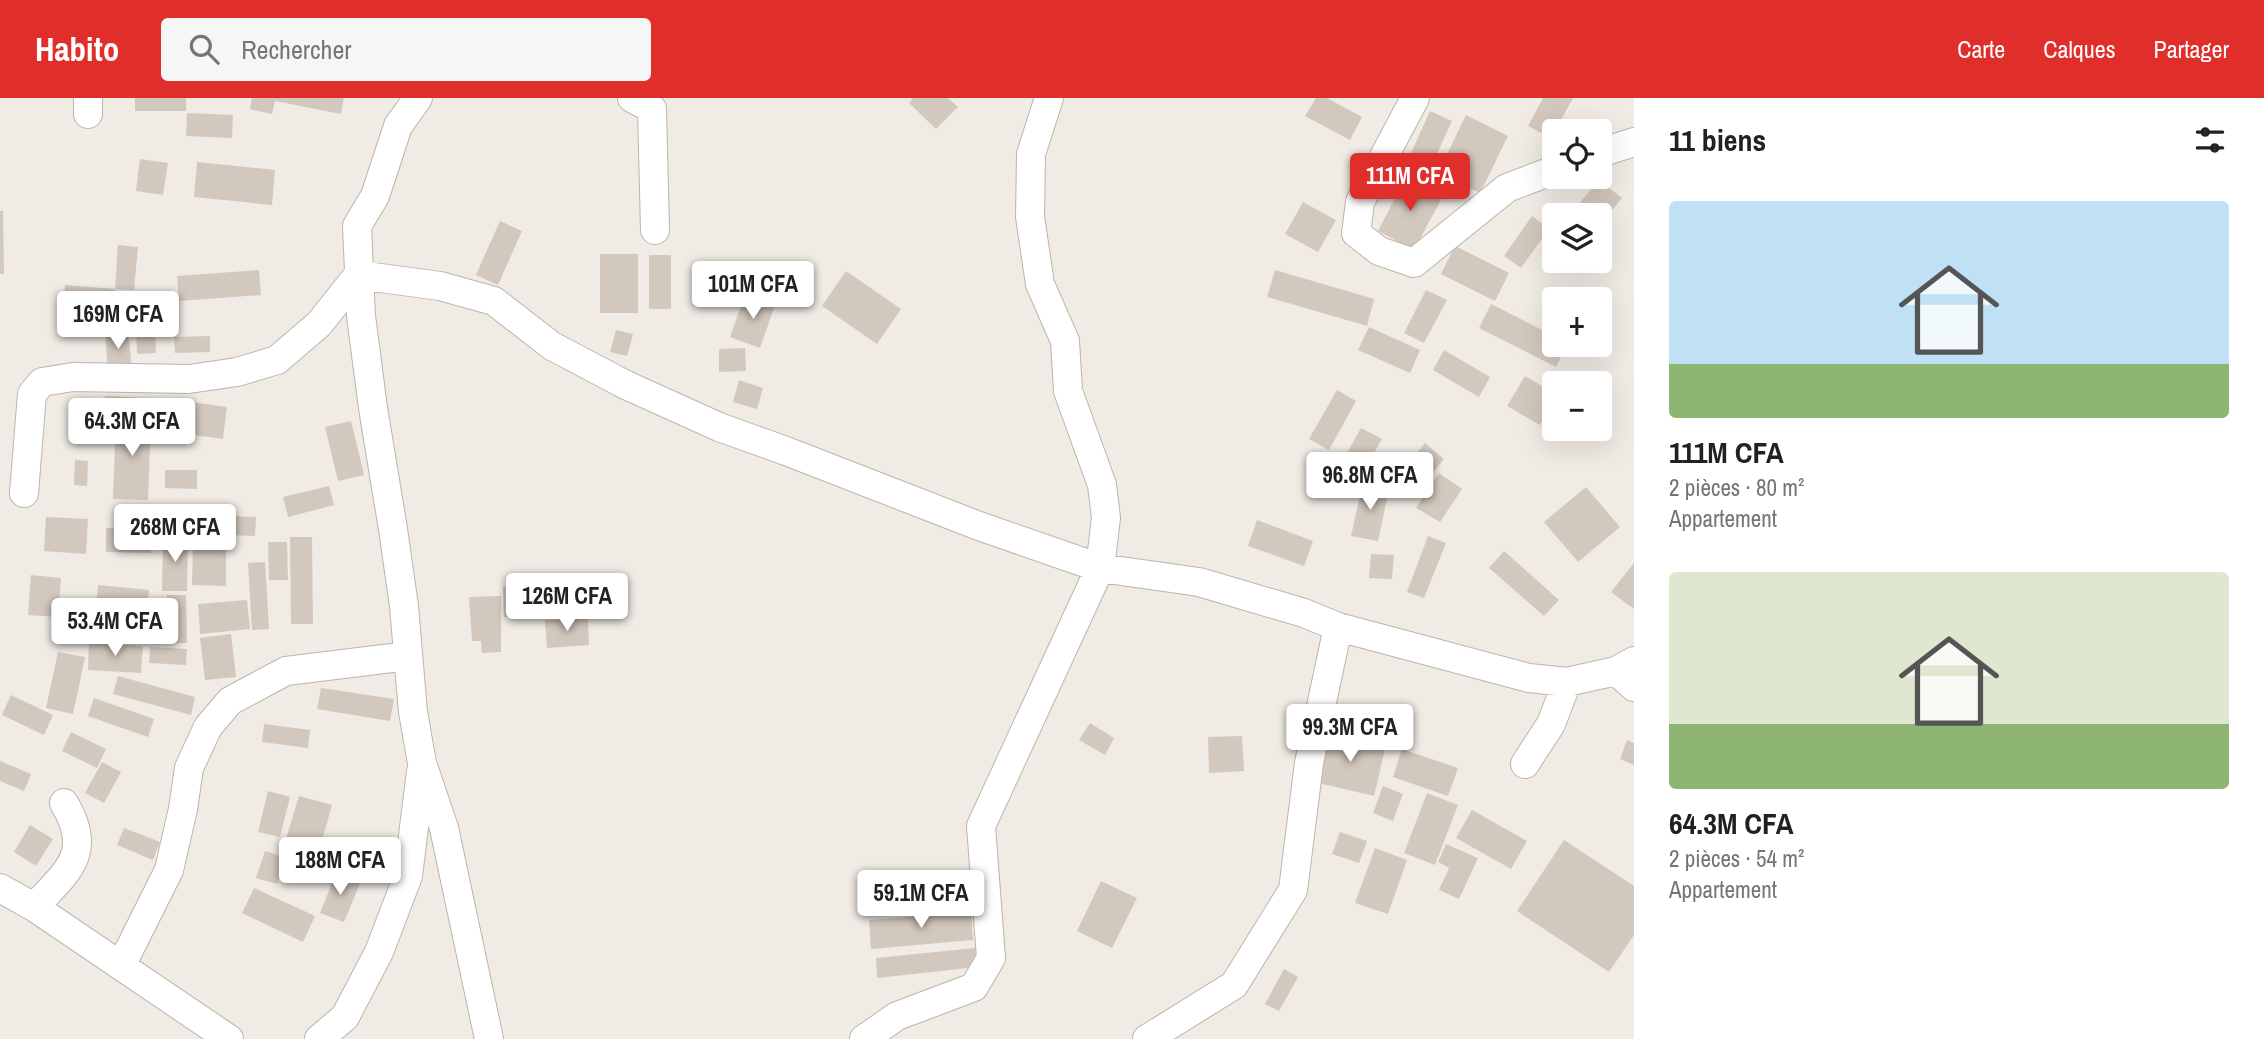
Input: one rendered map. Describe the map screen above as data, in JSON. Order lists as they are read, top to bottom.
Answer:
{
  "page": {
    "header": "Habito",
    "search": "Rechercher",
    "nav": ["Carte", "Calques", "Partager"],
    "heading": "11 biens",
    "map_buttons": ["+", "−"],
    "price": [
      "111M CFA",
      "101M CFA",
      "169M CFA",
      "64.3M CFA",
      "96.8M CFA",
      "268M CFA",
      "126M CFA",
      "53.4M CFA",
      "99.3M CFA",
      "188M CFA",
      "59.1M CFA"
    ],
    "list": [
      {
        "name": "111M CFA",
        "note": "2 pièces · 80 m² · Appartement"
      },
      {
        "name": "64.3M CFA",
        "note": "2 pièces · 54 m² · Appartement"
      }
    ]
  }
}
